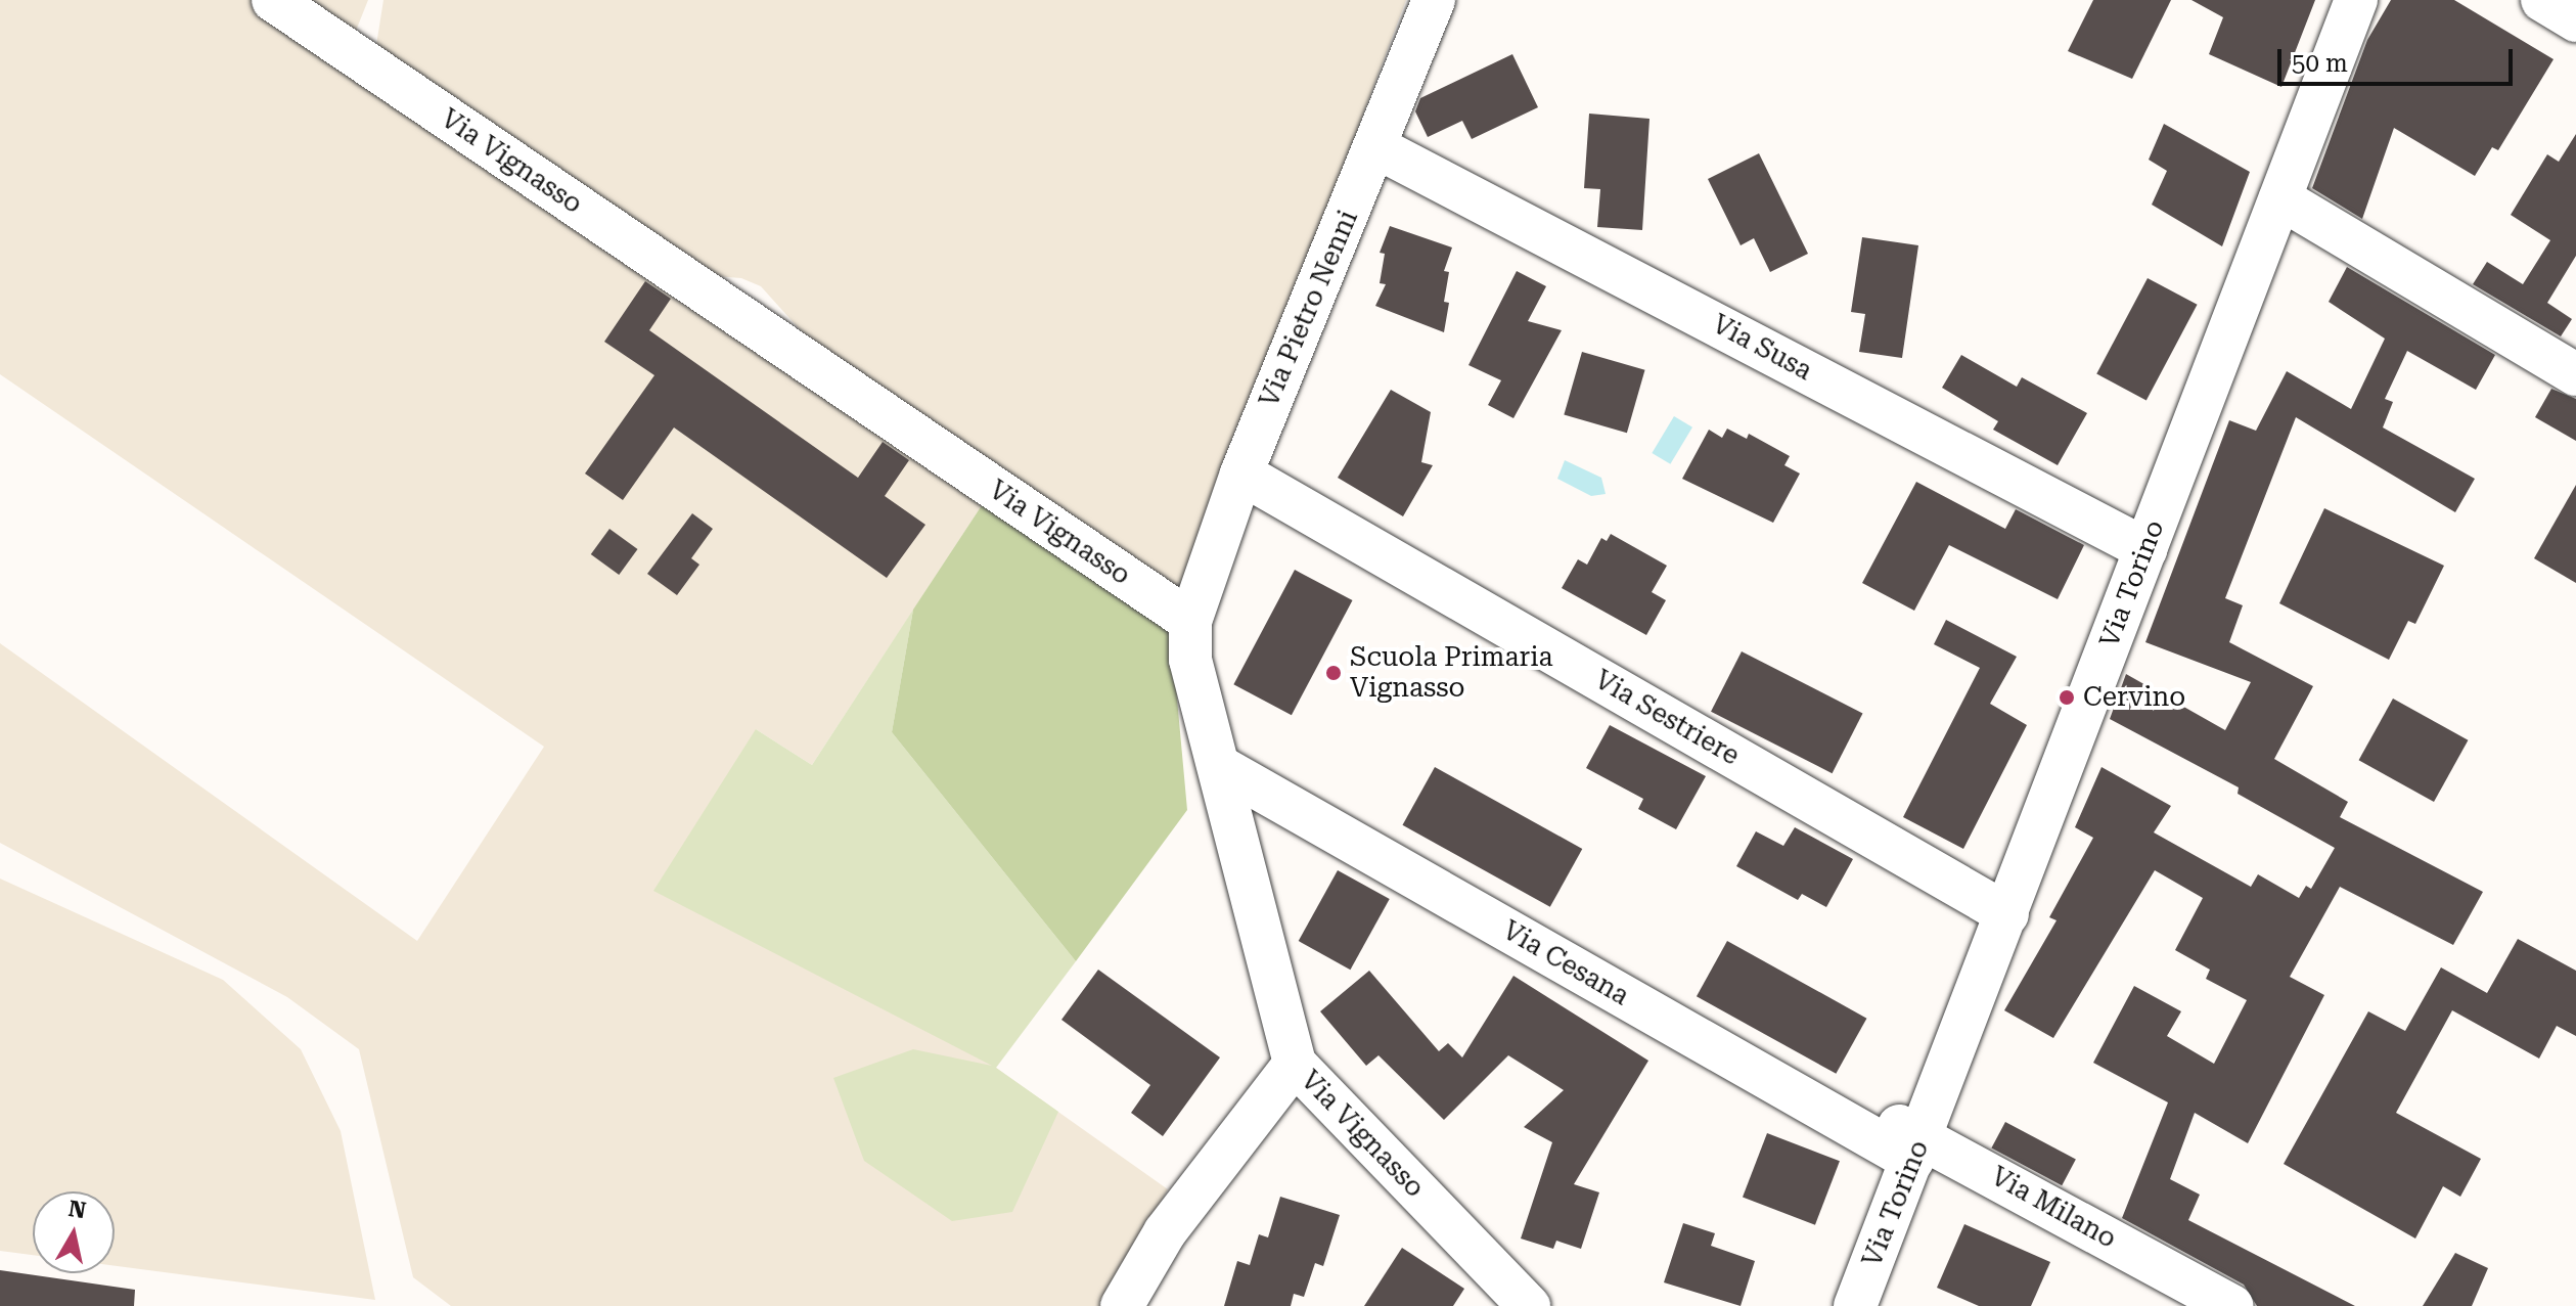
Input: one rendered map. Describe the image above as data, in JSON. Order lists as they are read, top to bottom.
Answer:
{
  "streets": {
    "street": [
      "Via Vignasso",
      "Via Pietro Nenni",
      "Via Susa",
      "Via Torino",
      "Via Sestriere",
      "Via Cesana",
      "Via Milano"
    ]
  },
  "crossings": [
    ["Via Vignasso", "Via Pietro Nenni"],
    ["Via Vignasso", "Via Cesana"],
    ["Via Pietro Nenni", "Via Susa"],
    ["Via Pietro Nenni", "Via Sestriere"],
    ["Via Susa", "Via Torino"],
    ["Via Torino", "Via Sestriere"],
    ["Via Torino", "Via Cesana"],
    ["Via Torino", "Via Milano"],
    ["Via Cesana", "Via Milano"]
  ],
  "places": ["Scuola Primaria Vignasso", "Cervino"],
  "scale_bar": "50 m",
  "north": "top"
}
